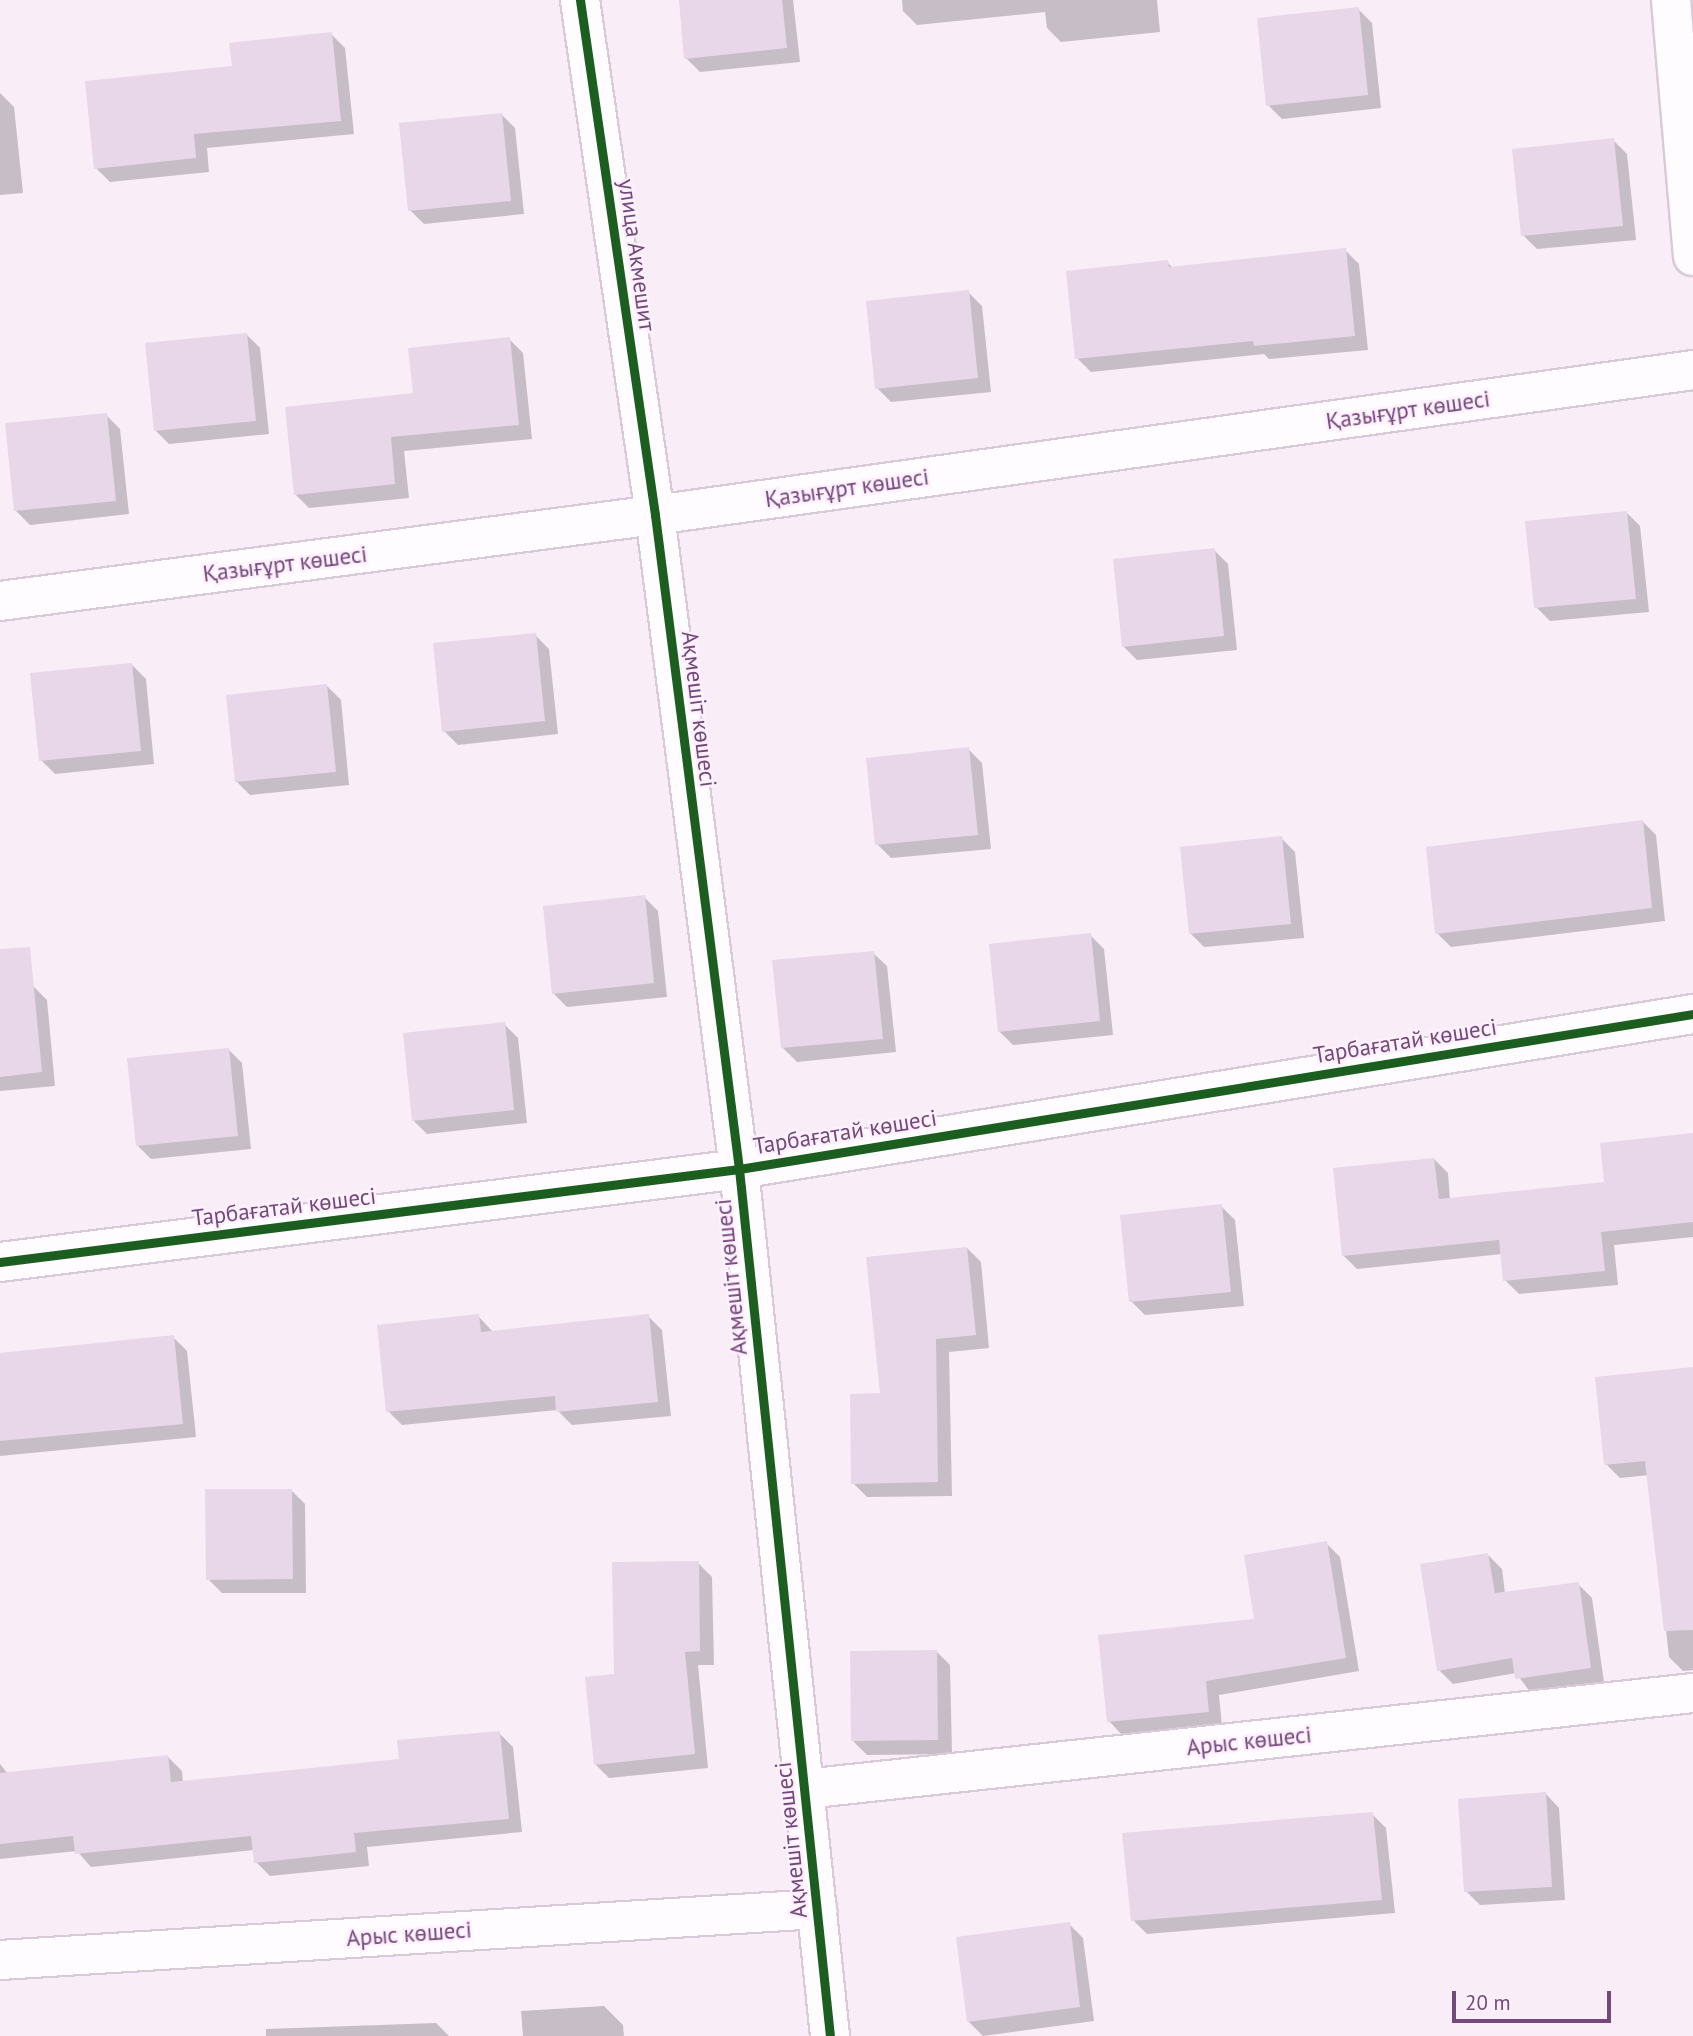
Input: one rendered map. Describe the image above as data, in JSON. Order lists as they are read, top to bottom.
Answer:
{
  "streets": {
    "street": [
      "улица Акмешит",
      "Қазығұрт көшесі",
      "Ақмешіт көшесі",
      "Тарбағатай көшесі",
      "Арыс көшесі"
    ]
  },
  "crossings": [
    ["улица Акмешит", "Қазығұрт көшесі"],
    ["улица Акмешит", "Ақмешіт көшесі"],
    ["Қазығұрт көшесі", "Ақмешіт көшесі"],
    ["Ақмешіт көшесі", "Тарбағатай көшесі"],
    ["Ақмешіт көшесі", "Арыс көшесі"]
  ],
  "scale_bar": "20 m"
}
